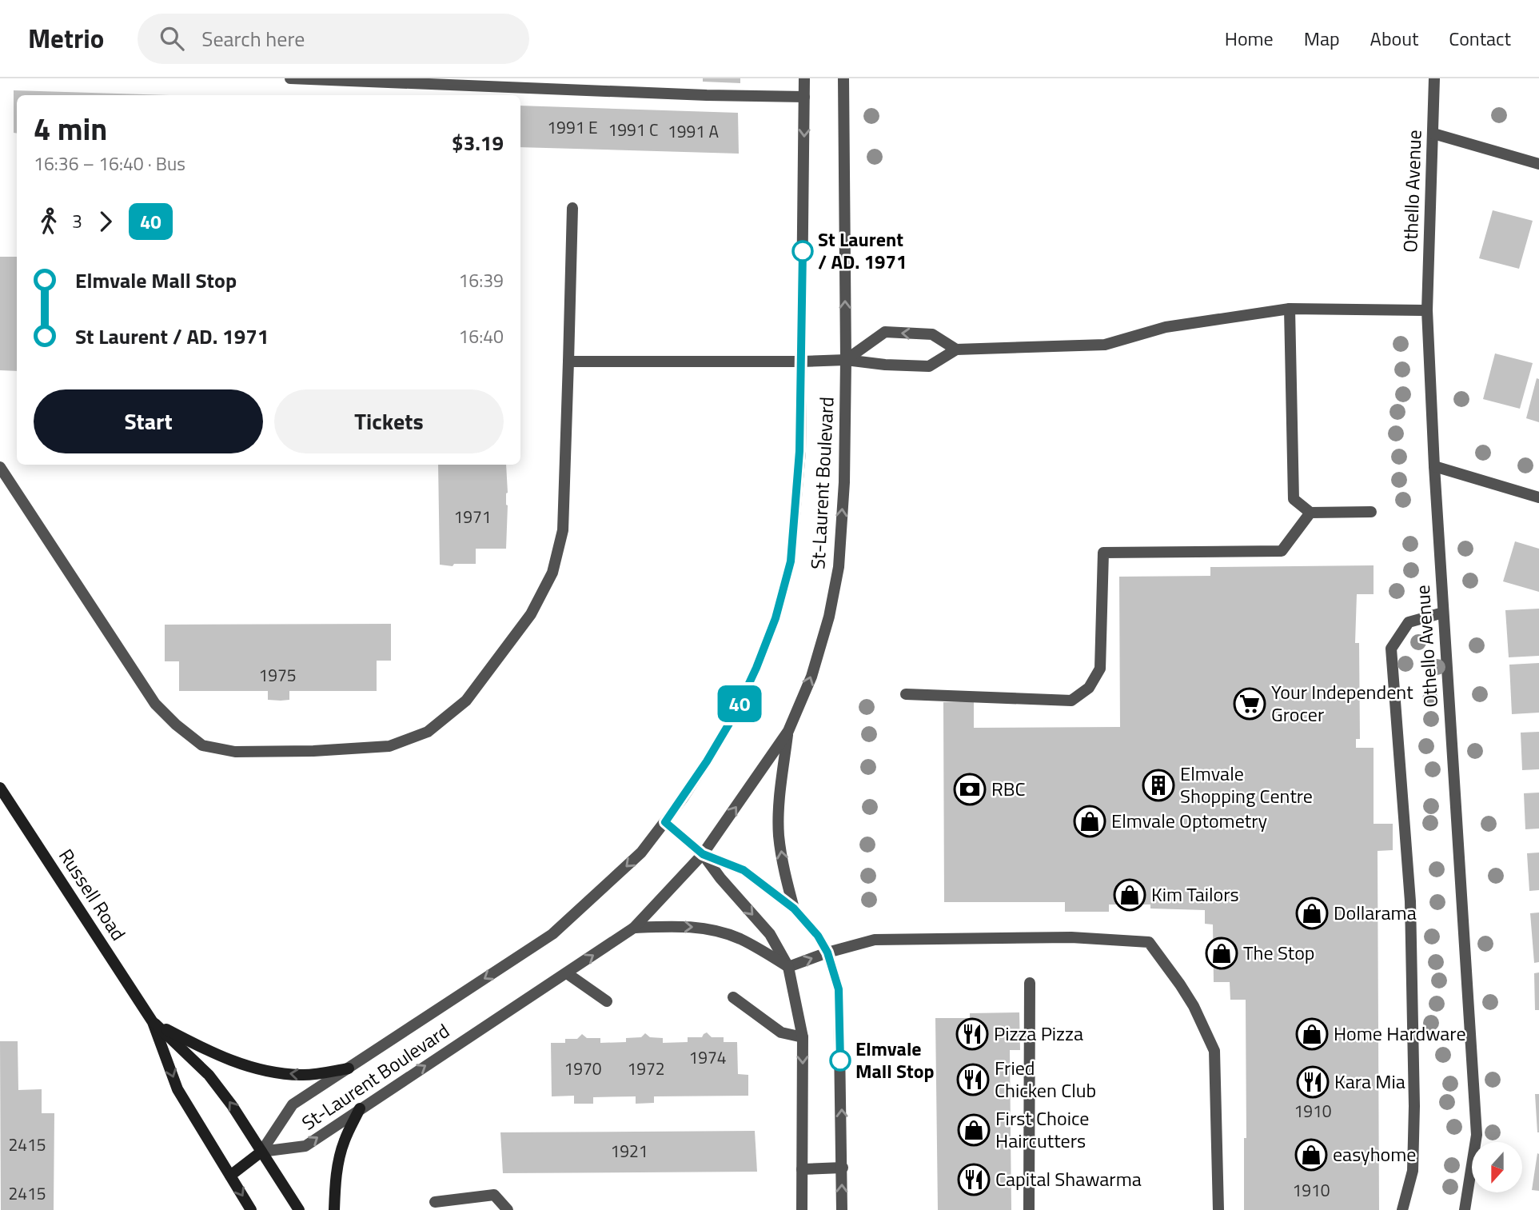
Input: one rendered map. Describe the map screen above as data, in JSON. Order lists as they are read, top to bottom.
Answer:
{
  "streets": {
    "main road": ["Russell Road"],
    "street": ["Othello Avenue", "St-Laurent Boulevard"]
  },
  "crossings": [
    ["St-Laurent Boulevard", "Russell Road"]
  ],
  "places": {
    "other": ["St Laurent / AD. 1971", "Elmvale Mall Stop"],
    "supermarket": ["Your Independent Grocer"],
    "building": ["Elmvale Shopping Centre"],
    "bank": ["RBC"],
    "shop": [
      "Elmvale Optometry",
      "Kim Tailors",
      "Dollarama",
      "The Stop",
      "Home Hardware",
      "First Choice Haircutters",
      "easyhome"
    ],
    "restaurant": [
      "Pizza Pizza",
      "Fried Chicken Club",
      "Kara Mia",
      "Capital Shawarma"
    ]
  },
  "lines": ["bus line 40"],
  "house_numbers": [
    "1991 E",
    "1991 C",
    "1991 A",
    "1971",
    "1975",
    "1974",
    "1970",
    "1972",
    "1910",
    "2415",
    "1921",
    "1910",
    "2415"
  ],
  "north": "bottom",
  "page": {
    "header": "Metrio",
    "search": "Search here",
    "nav": [
      "Home",
      "Map",
      "About",
      "Contact"
    ],
    "on_map": "40",
    "heading": ["4 min", "16:36 – 16:40 · Bus", "$3.19"],
    "legs": ["3", "40"],
    "list": [
      {
        "name": "Elmvale Mall Stop",
        "value": "16:39"
      },
      {
        "name": "St Laurent / AD. 1971",
        "value": "16:40"
      }
    ],
    "buttons": ["Start", "Tickets"]
  }
}
